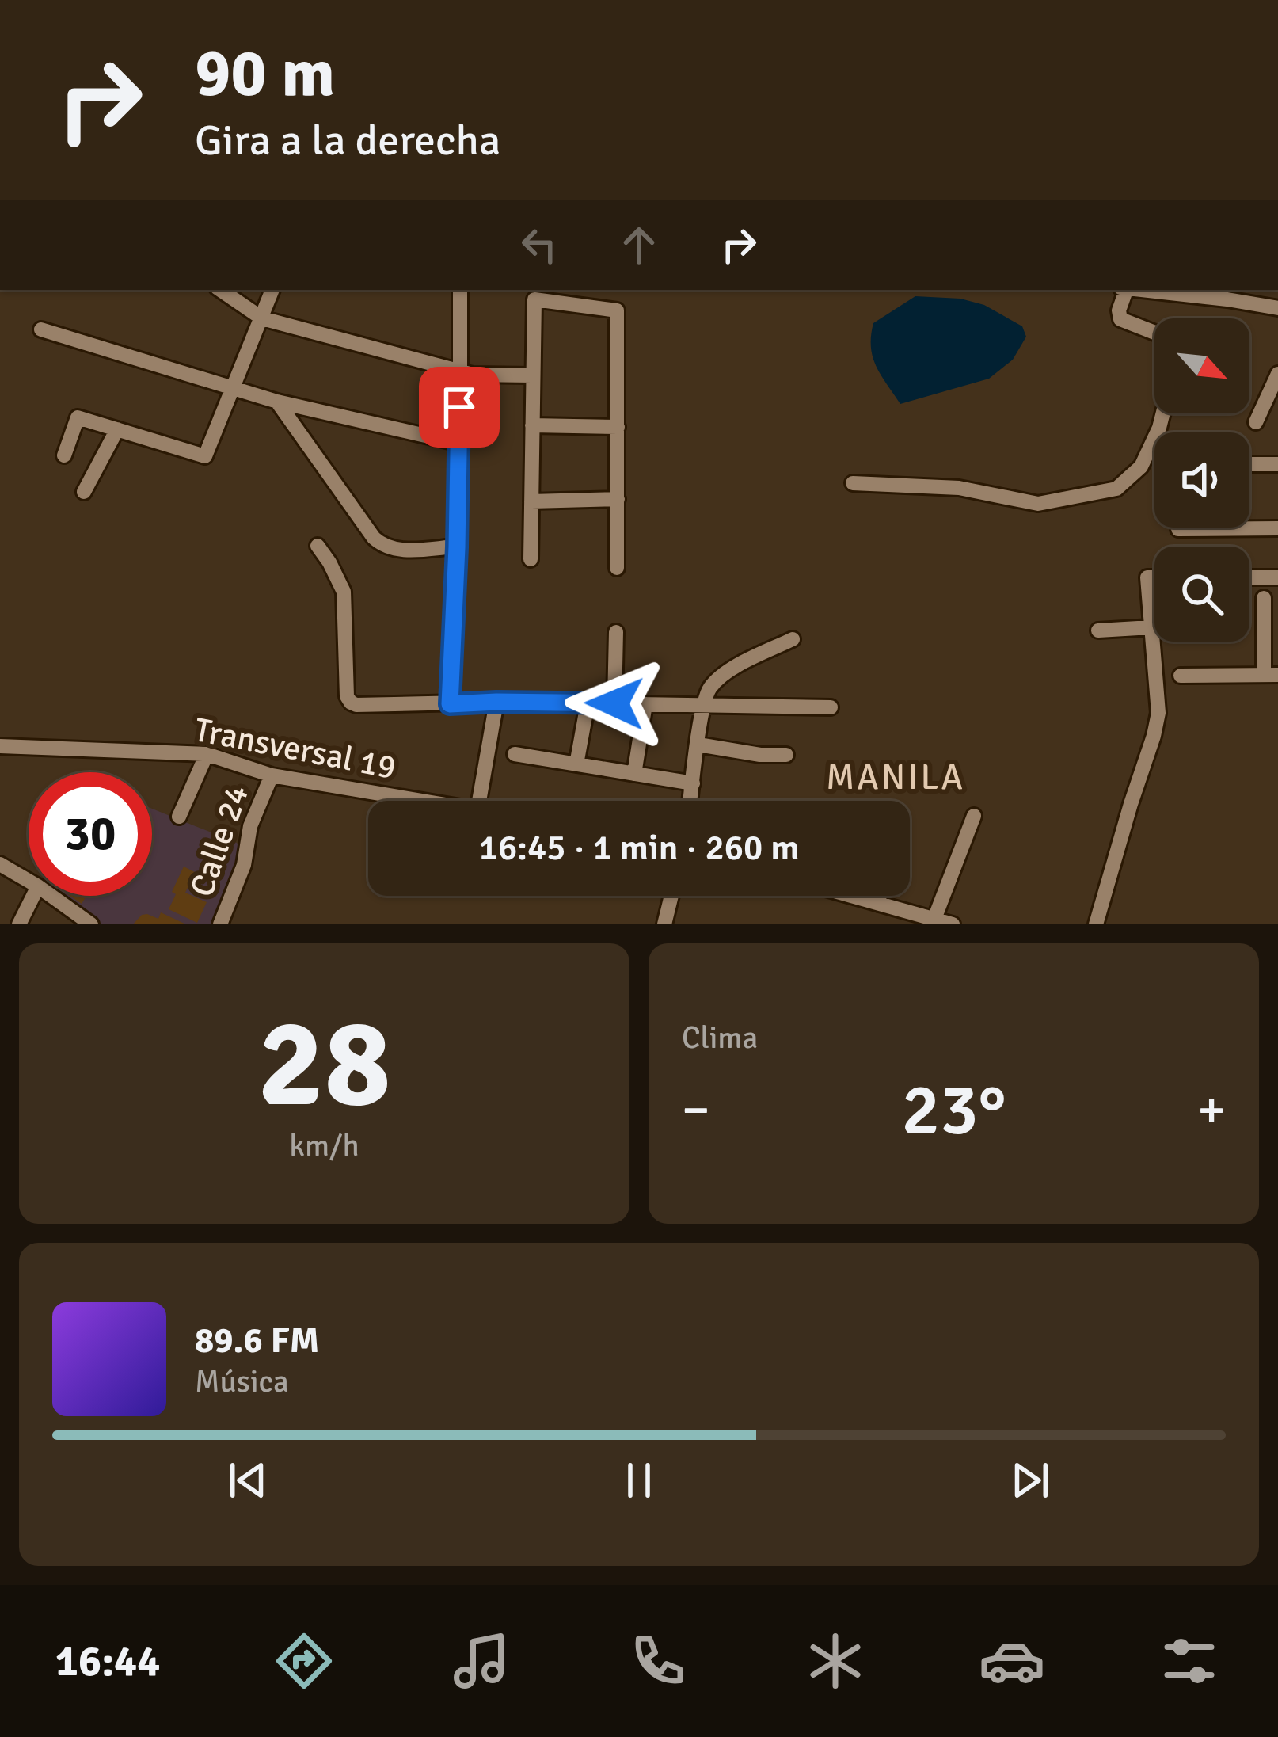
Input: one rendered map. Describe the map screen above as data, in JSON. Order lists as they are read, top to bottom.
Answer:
{
  "streets": {
    "street": ["Transversal 19", "Calle 24"]
  },
  "crossings": [
    ["Transversal 19", "Calle 24"]
  ],
  "districts": ["MANILA"],
  "north": "bottom right",
  "page": {
    "turn": ["90 m", "Gira a la derecha"],
    "limit": "30",
    "trip": "16:45 · 1 min · 260 m",
    "tile": [
      ["28", "km/h"],
      "Clima"
    ],
    "heat": ["−", "23°", "+"],
    "song": ["89.6 FM", "Música"],
    "tabs": "16:44"
  }
}
